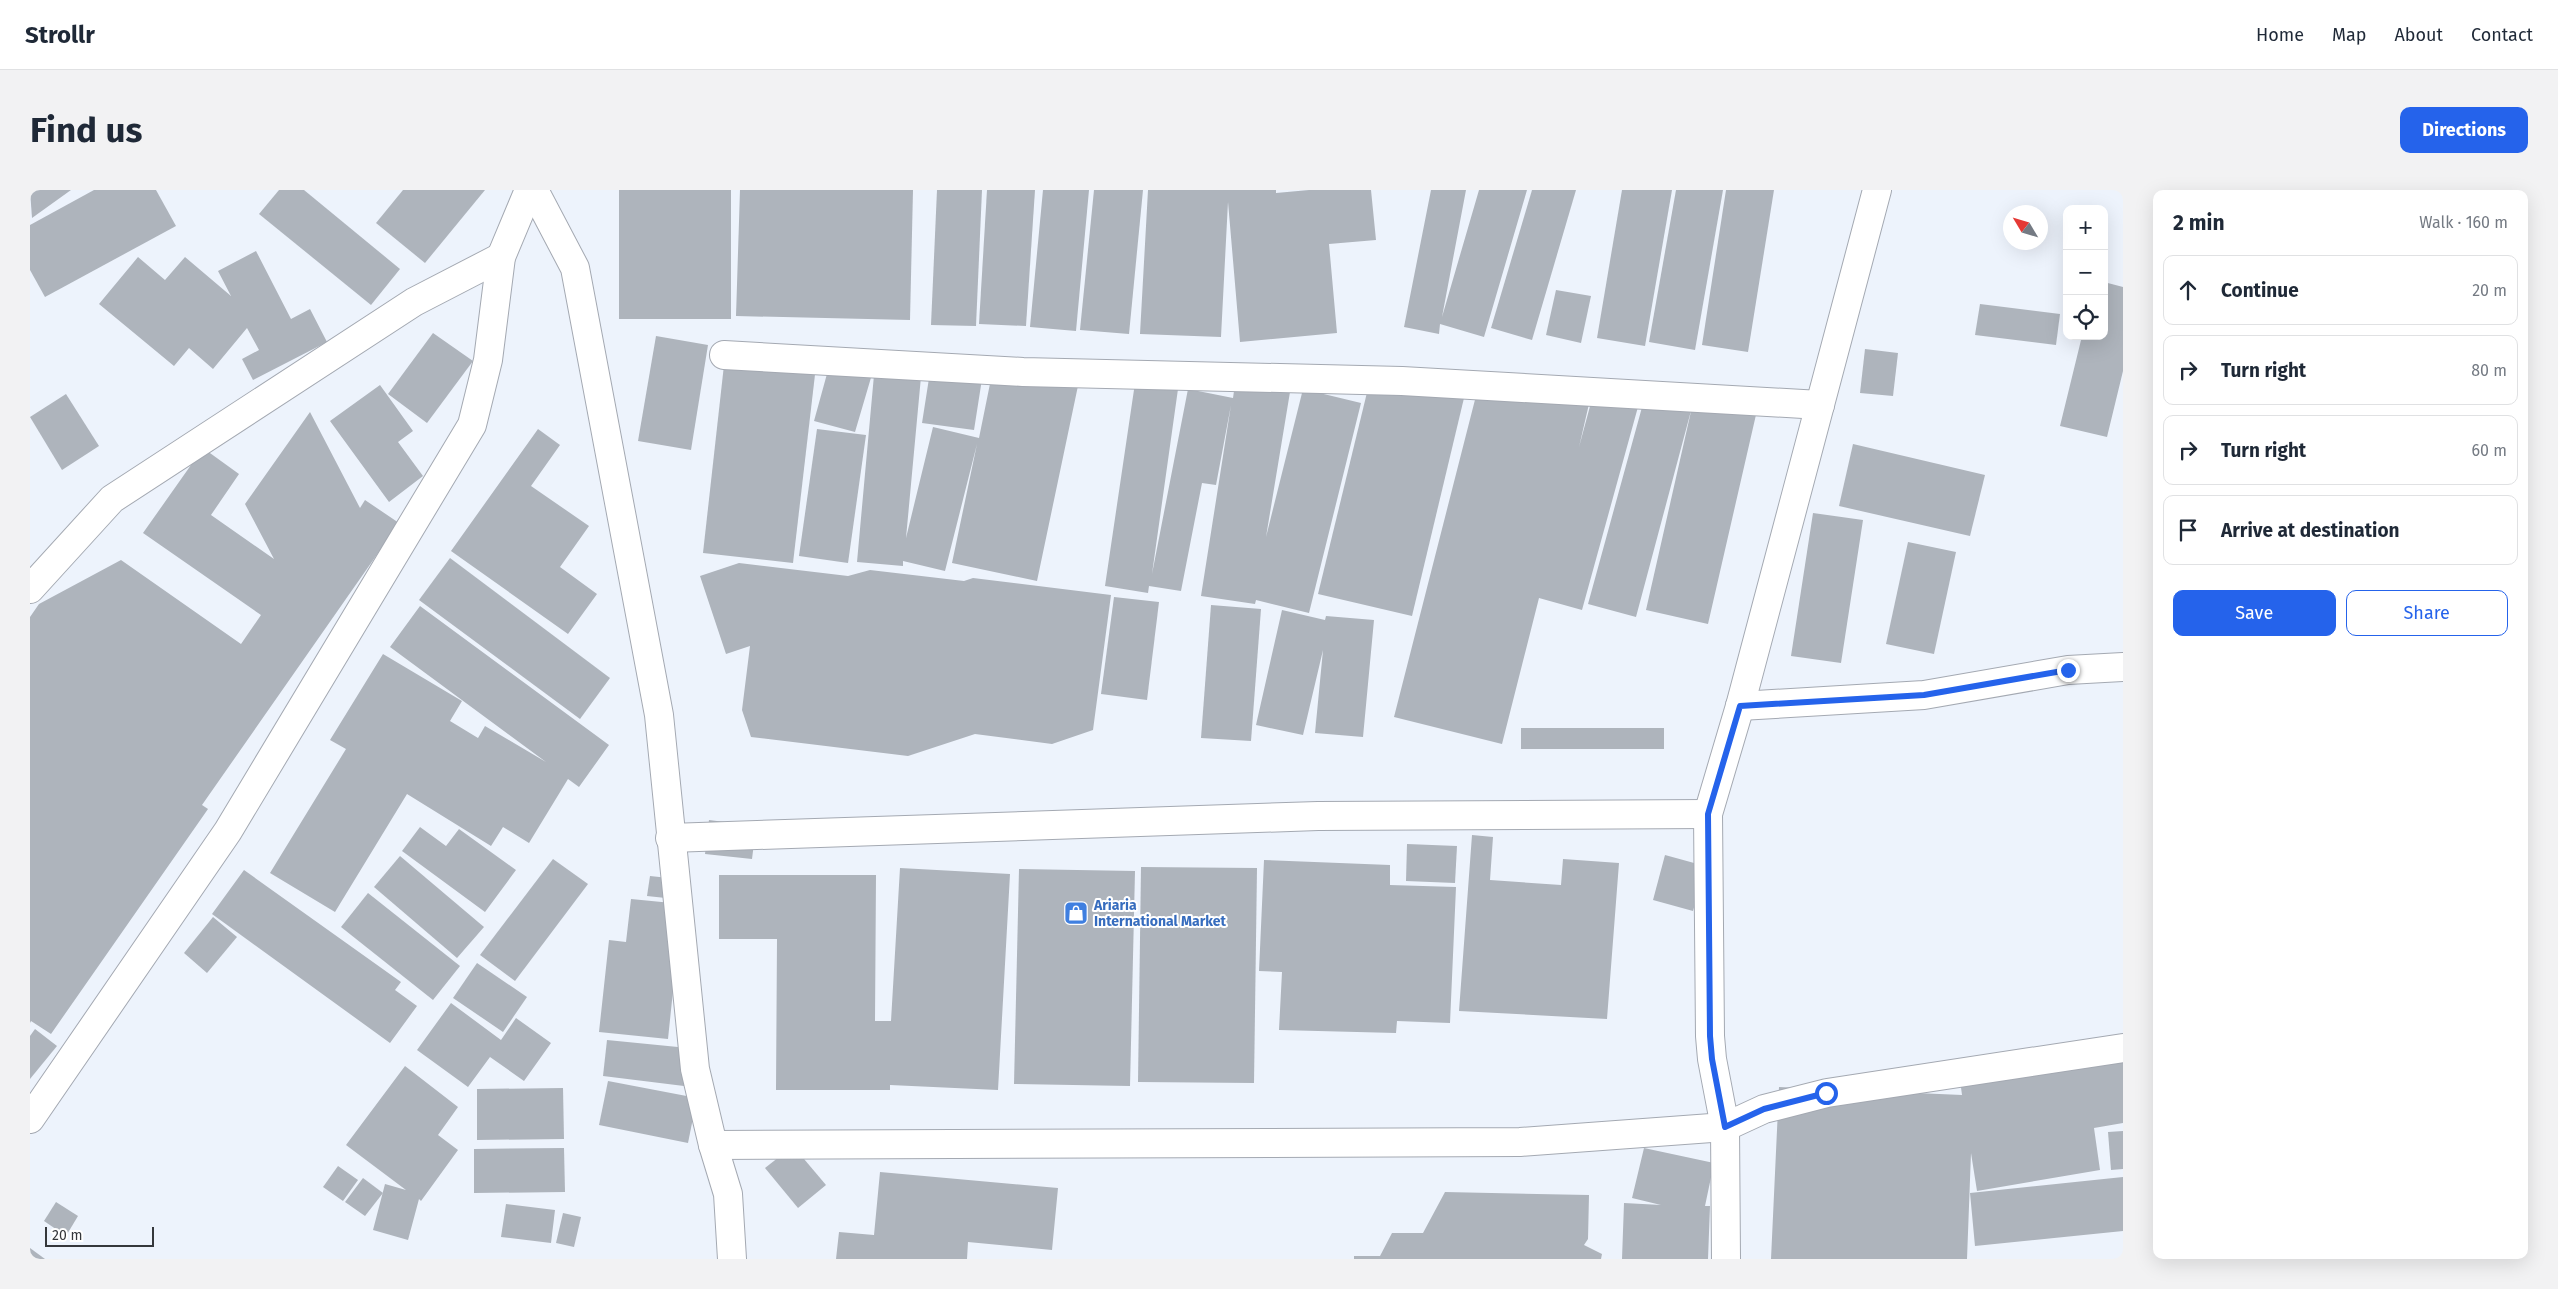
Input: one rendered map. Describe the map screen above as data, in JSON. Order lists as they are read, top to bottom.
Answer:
{
  "places": {
    "shop": ["Ariaria International Market"]
  },
  "scale_bar": "20 m",
  "north": "top left",
  "page": {
    "header": "Strollr",
    "nav": [
      "Home",
      "Map",
      "About",
      "Contact"
    ],
    "buttons": [
      "Directions",
      ["Save", "Share"]
    ],
    "title": "Find us",
    "heading": ["2 min", "Walk · 160 m"],
    "map_buttons": ["+", "−"],
    "list": [
      ["Continue", "20 m"],
      ["Turn right", "80 m"],
      ["Turn right", "60 m"],
      "Arrive at destination"
    ],
    "scale": "20 m"
  }
}
